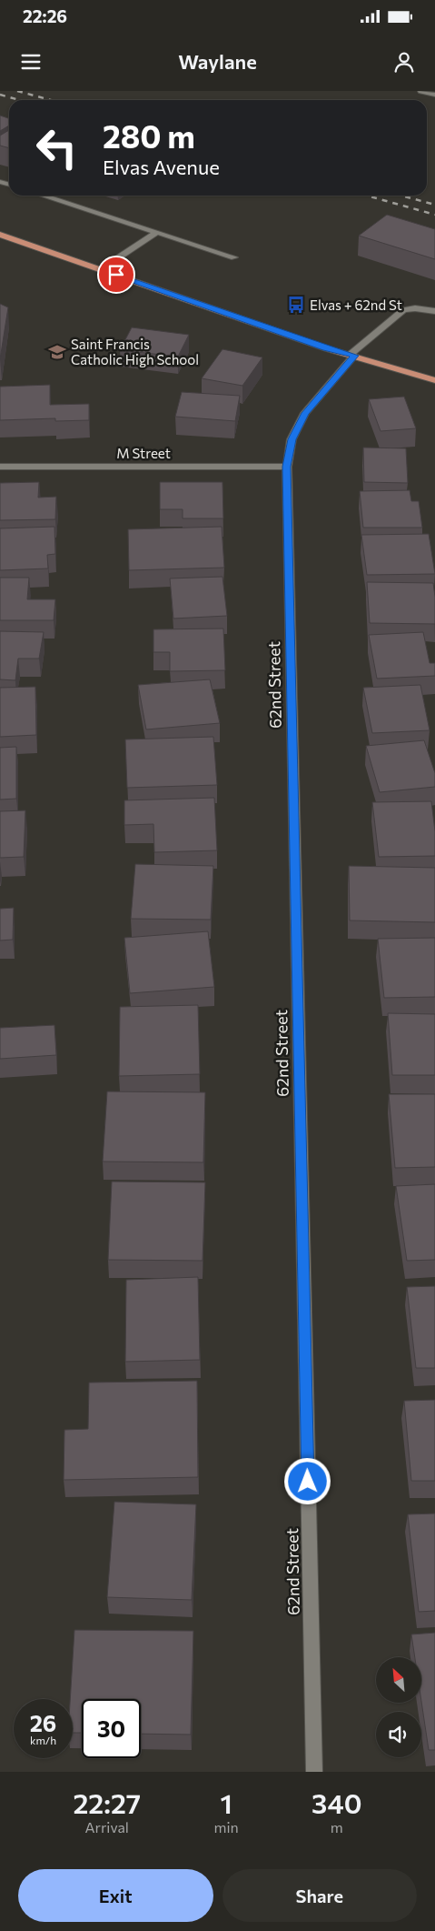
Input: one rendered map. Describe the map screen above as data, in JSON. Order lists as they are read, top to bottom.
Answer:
{
  "streets": {
    "street": ["M Street", "62nd Street"]
  },
  "crossings": [
    ["M Street", "62nd Street"]
  ],
  "places": {
    "bus stop": ["Elvas + 62nd St"],
    "school or university": ["Saint Francis Catholic High School"]
  },
  "north": "top left",
  "page": {
    "status": "22:26",
    "header": "Waylane",
    "turn": ["280 m", "Elvas Avenue"],
    "speed": "26 km/h",
    "limit": "30",
    "eta": [
      "22:27",
      "Arrival",
      "1",
      "min",
      "340",
      "m"
    ],
    "buttons": ["Exit", "Share"]
  }
}
